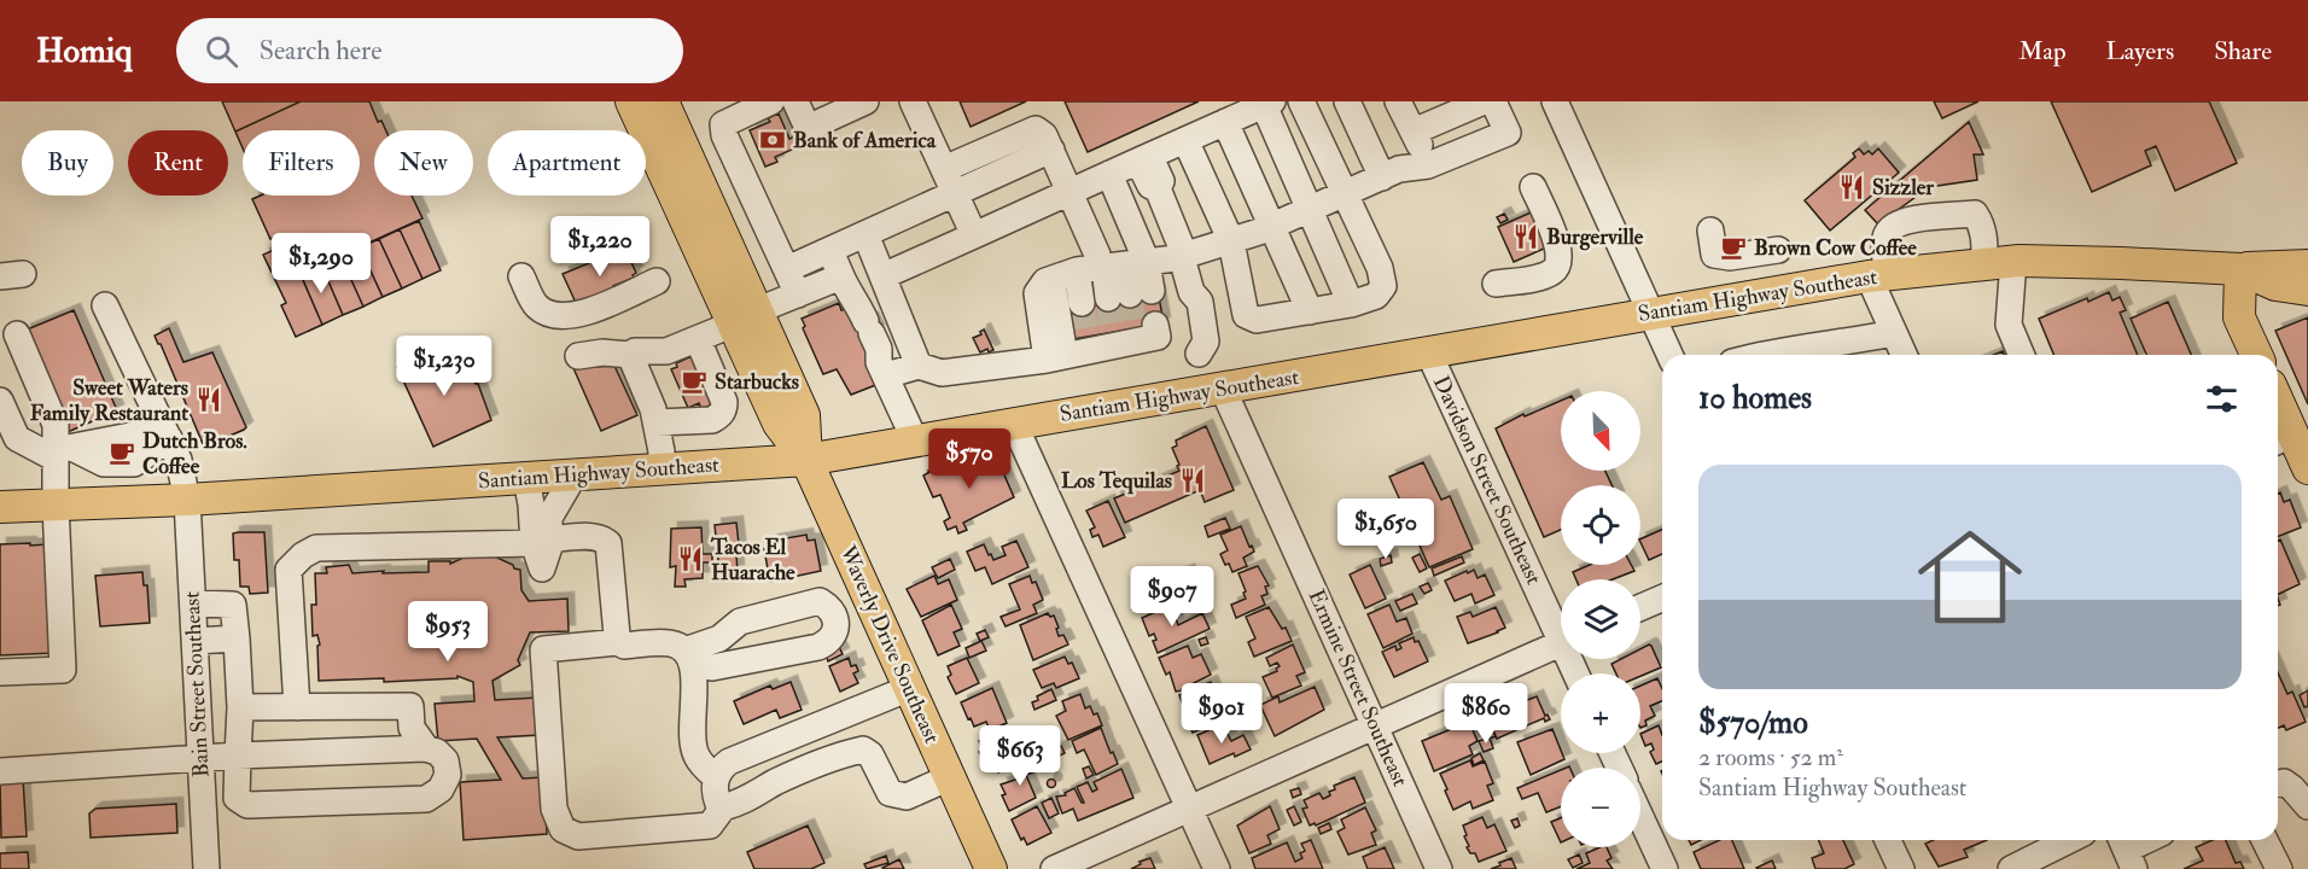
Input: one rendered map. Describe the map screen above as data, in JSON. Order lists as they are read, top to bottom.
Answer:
{
  "streets": {
    "main road": ["Santiam Highway Southeast", "Waverly Drive Southeast"],
    "street": ["Davidson Street Southeast", "Bain Street Southeast", "Ermine Street Southeast"]
  },
  "crossings": [
    ["Santiam Highway Southeast", "Davidson Street Southeast"],
    ["Santiam Highway Southeast", "Waverly Drive Southeast"],
    ["Santiam Highway Southeast", "Bain Street Southeast"],
    ["Santiam Highway Southeast", "Ermine Street Southeast"]
  ],
  "places": {
    "bank": ["Bank of America"],
    "restaurant": [
      "Sizzler",
      "Burgerville",
      "Sweet Waters Family Restaurant",
      "Los Tequilas",
      "Tacos El Huarache"
    ],
    "cafe": ["Brown Cow Coffee", "Starbucks", "Dutch Bros. Coffee"]
  },
  "north": "bottom right",
  "page": {
    "header": "Homiq",
    "search": "Search here",
    "nav": ["Map", "Layers", "Share"],
    "chip": [
      "Buy",
      "Rent",
      "Filters",
      "New",
      "Apartment"
    ],
    "price": [
      "$1,220",
      "$1,290",
      "$1,230",
      "$570",
      "$1,650",
      "$907",
      "$953",
      "$901",
      "$860",
      "$663"
    ],
    "heading": "10 homes",
    "map_buttons": ["+", "−"],
    "list": [
      {
        "name": "$570/mo",
        "note": "2 rooms · 52 m² · Santiam Highway Southeast"
      }
    ]
  }
}
